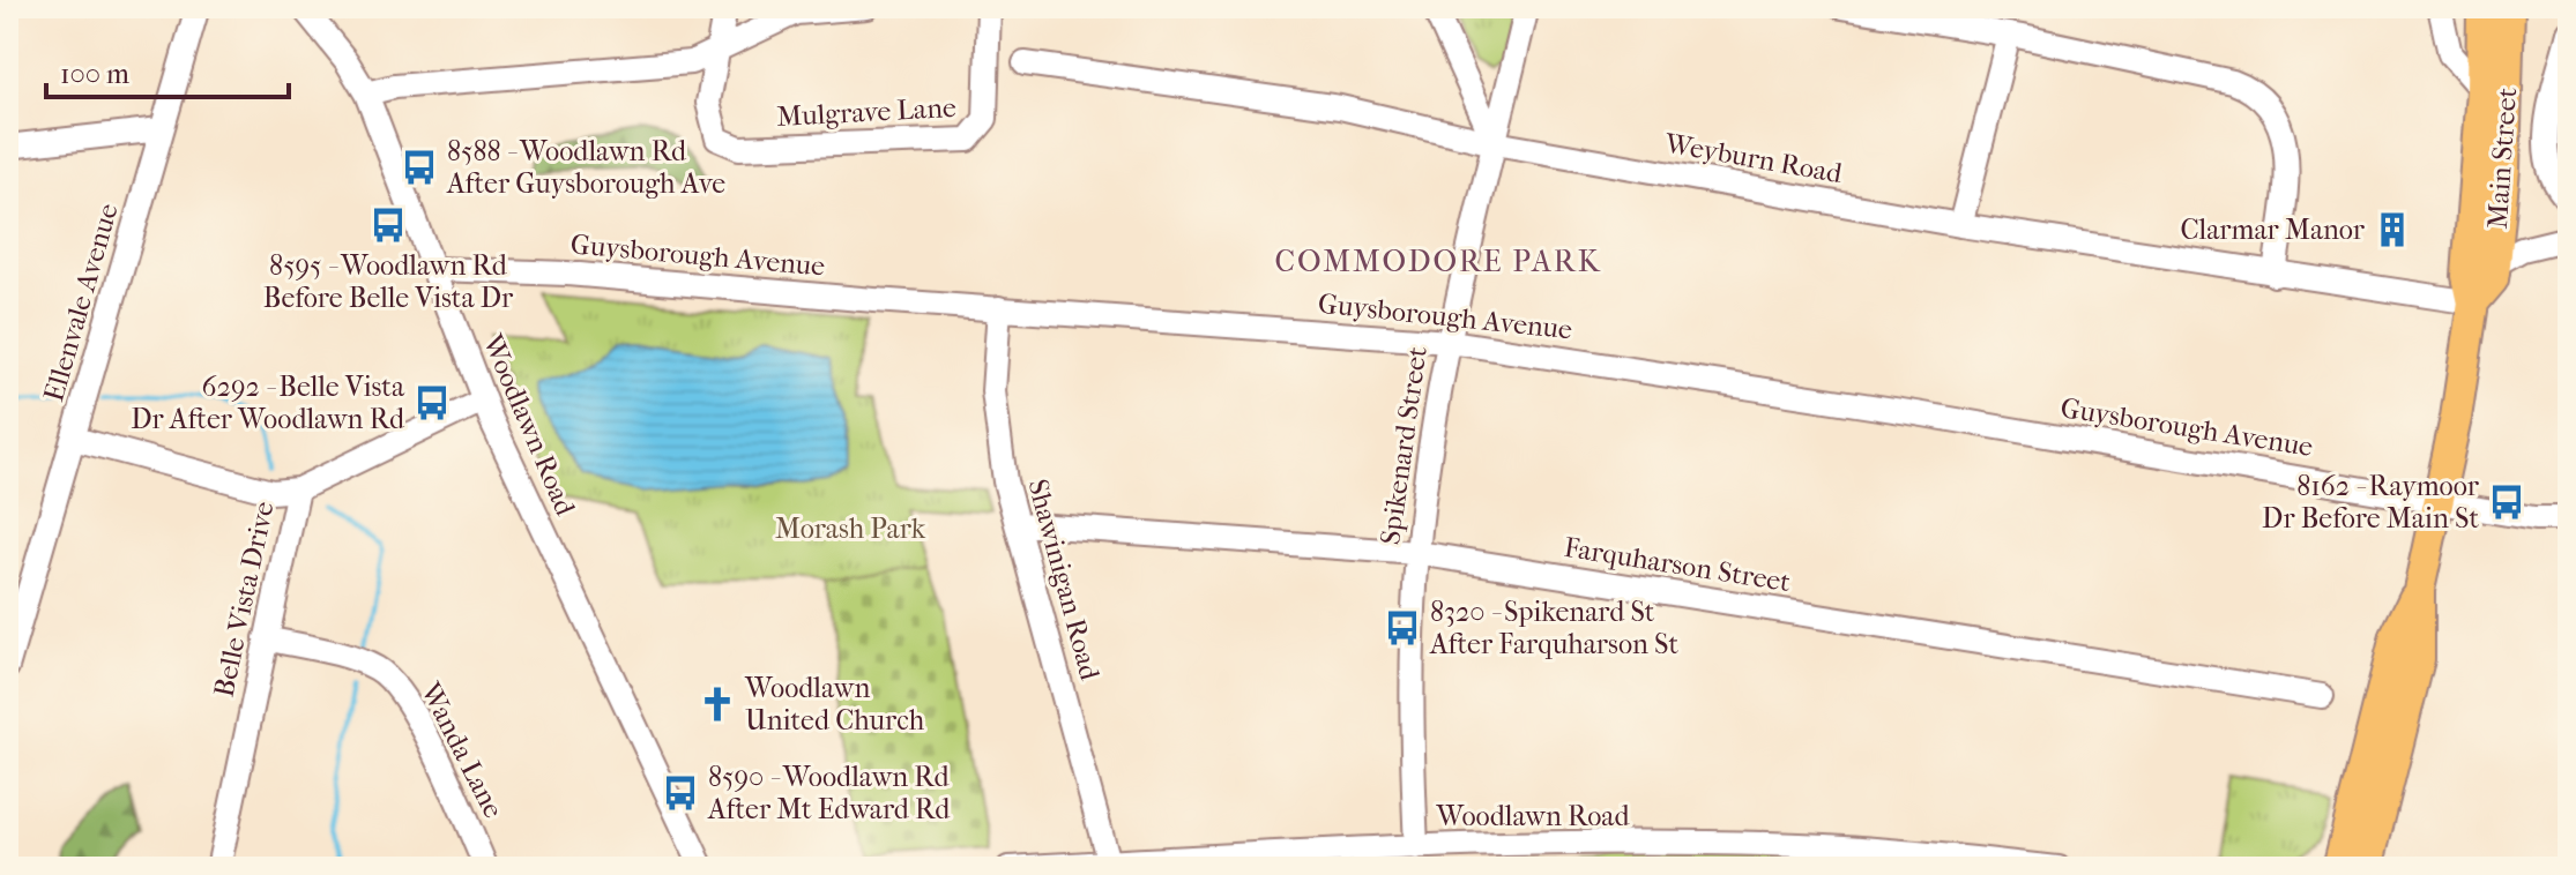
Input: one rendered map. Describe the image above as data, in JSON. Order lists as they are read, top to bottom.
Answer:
{
  "streets": {
    "main road": ["Main Street"],
    "street": [
      "Mulgrave Lane",
      "Weyburn Road",
      "Guysborough Avenue",
      "Ellenvale Avenue",
      "Woodlawn Road",
      "Spikenard Street",
      "Farquharson Street",
      "Shawinigan Road",
      "Belle Vista Drive",
      "Wanda Lane"
    ]
  },
  "crossings": [
    ["Weyburn Road", "Main Street"],
    ["Weyburn Road", "Spikenard Street"],
    ["Main Street", "Guysborough Avenue"],
    ["Guysborough Avenue", "Woodlawn Road"],
    ["Guysborough Avenue", "Spikenard Street"],
    ["Guysborough Avenue", "Shawinigan Road"],
    ["Woodlawn Road", "Spikenard Street"],
    ["Woodlawn Road", "Shawinigan Road"],
    ["Woodlawn Road", "Belle Vista Drive"],
    ["Spikenard Street", "Farquharson Street"],
    ["Farquharson Street", "Shawinigan Road"],
    ["Belle Vista Drive", "Wanda Lane"]
  ],
  "districts": ["COMMODORE PARK"],
  "parks": ["Morash Park"],
  "places": {
    "bus stop": [
      "8588 - Woodlawn Rd After Guysborough Ave",
      "8595 - Woodlawn Rd Before Belle Vista Dr",
      "6292 - Belle Vista Dr After Woodlawn Rd",
      "8162 - Raymoor Dr Before Main St",
      "8320 - Spikenard St After Farquharson St",
      "8590 - Woodlawn Rd After Mt Edward Rd"
    ],
    "building": ["Clarmar Manor"],
    "church": ["Woodlawn United Church"]
  },
  "scale_bar": "100 m"
}
